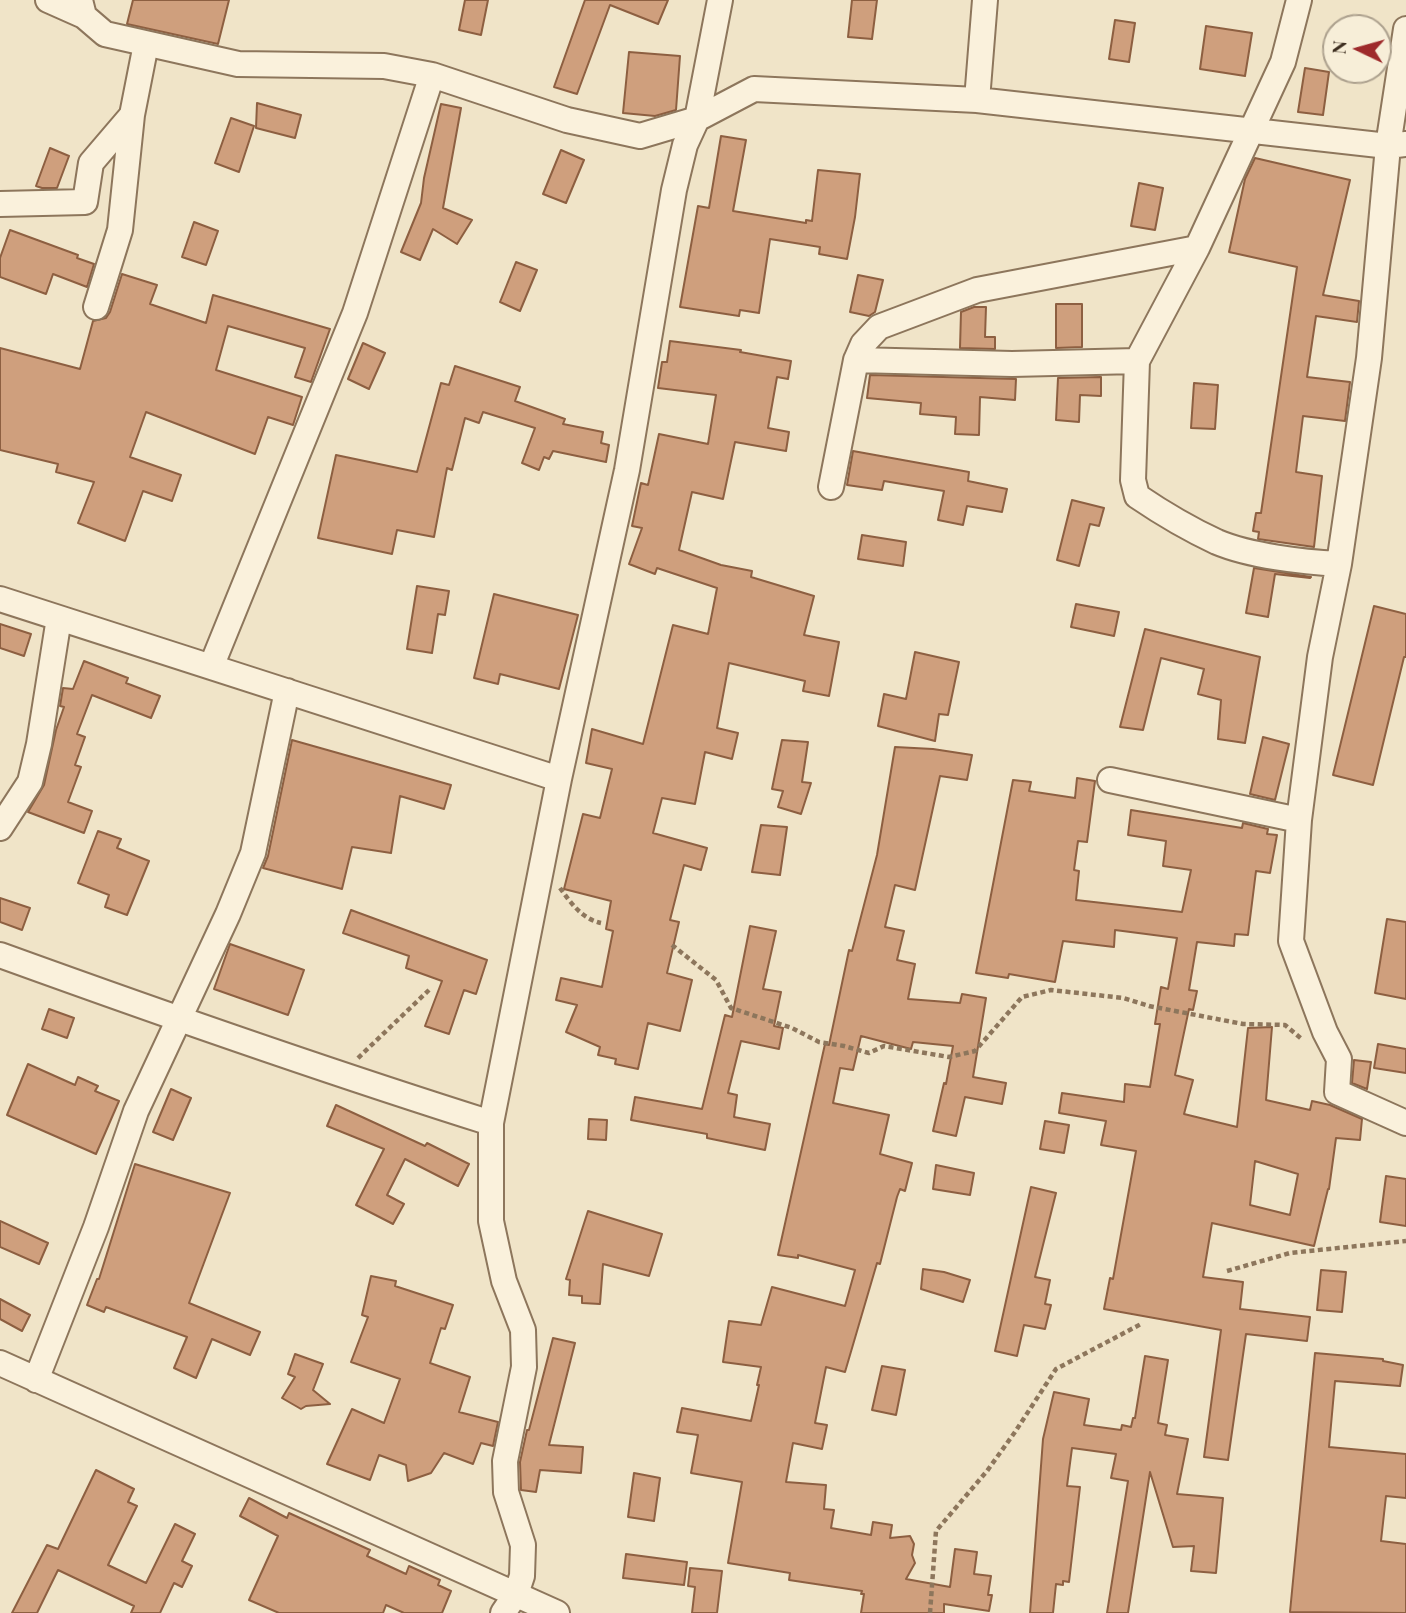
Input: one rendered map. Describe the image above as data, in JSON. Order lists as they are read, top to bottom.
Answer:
{
  "north": "left"
}
